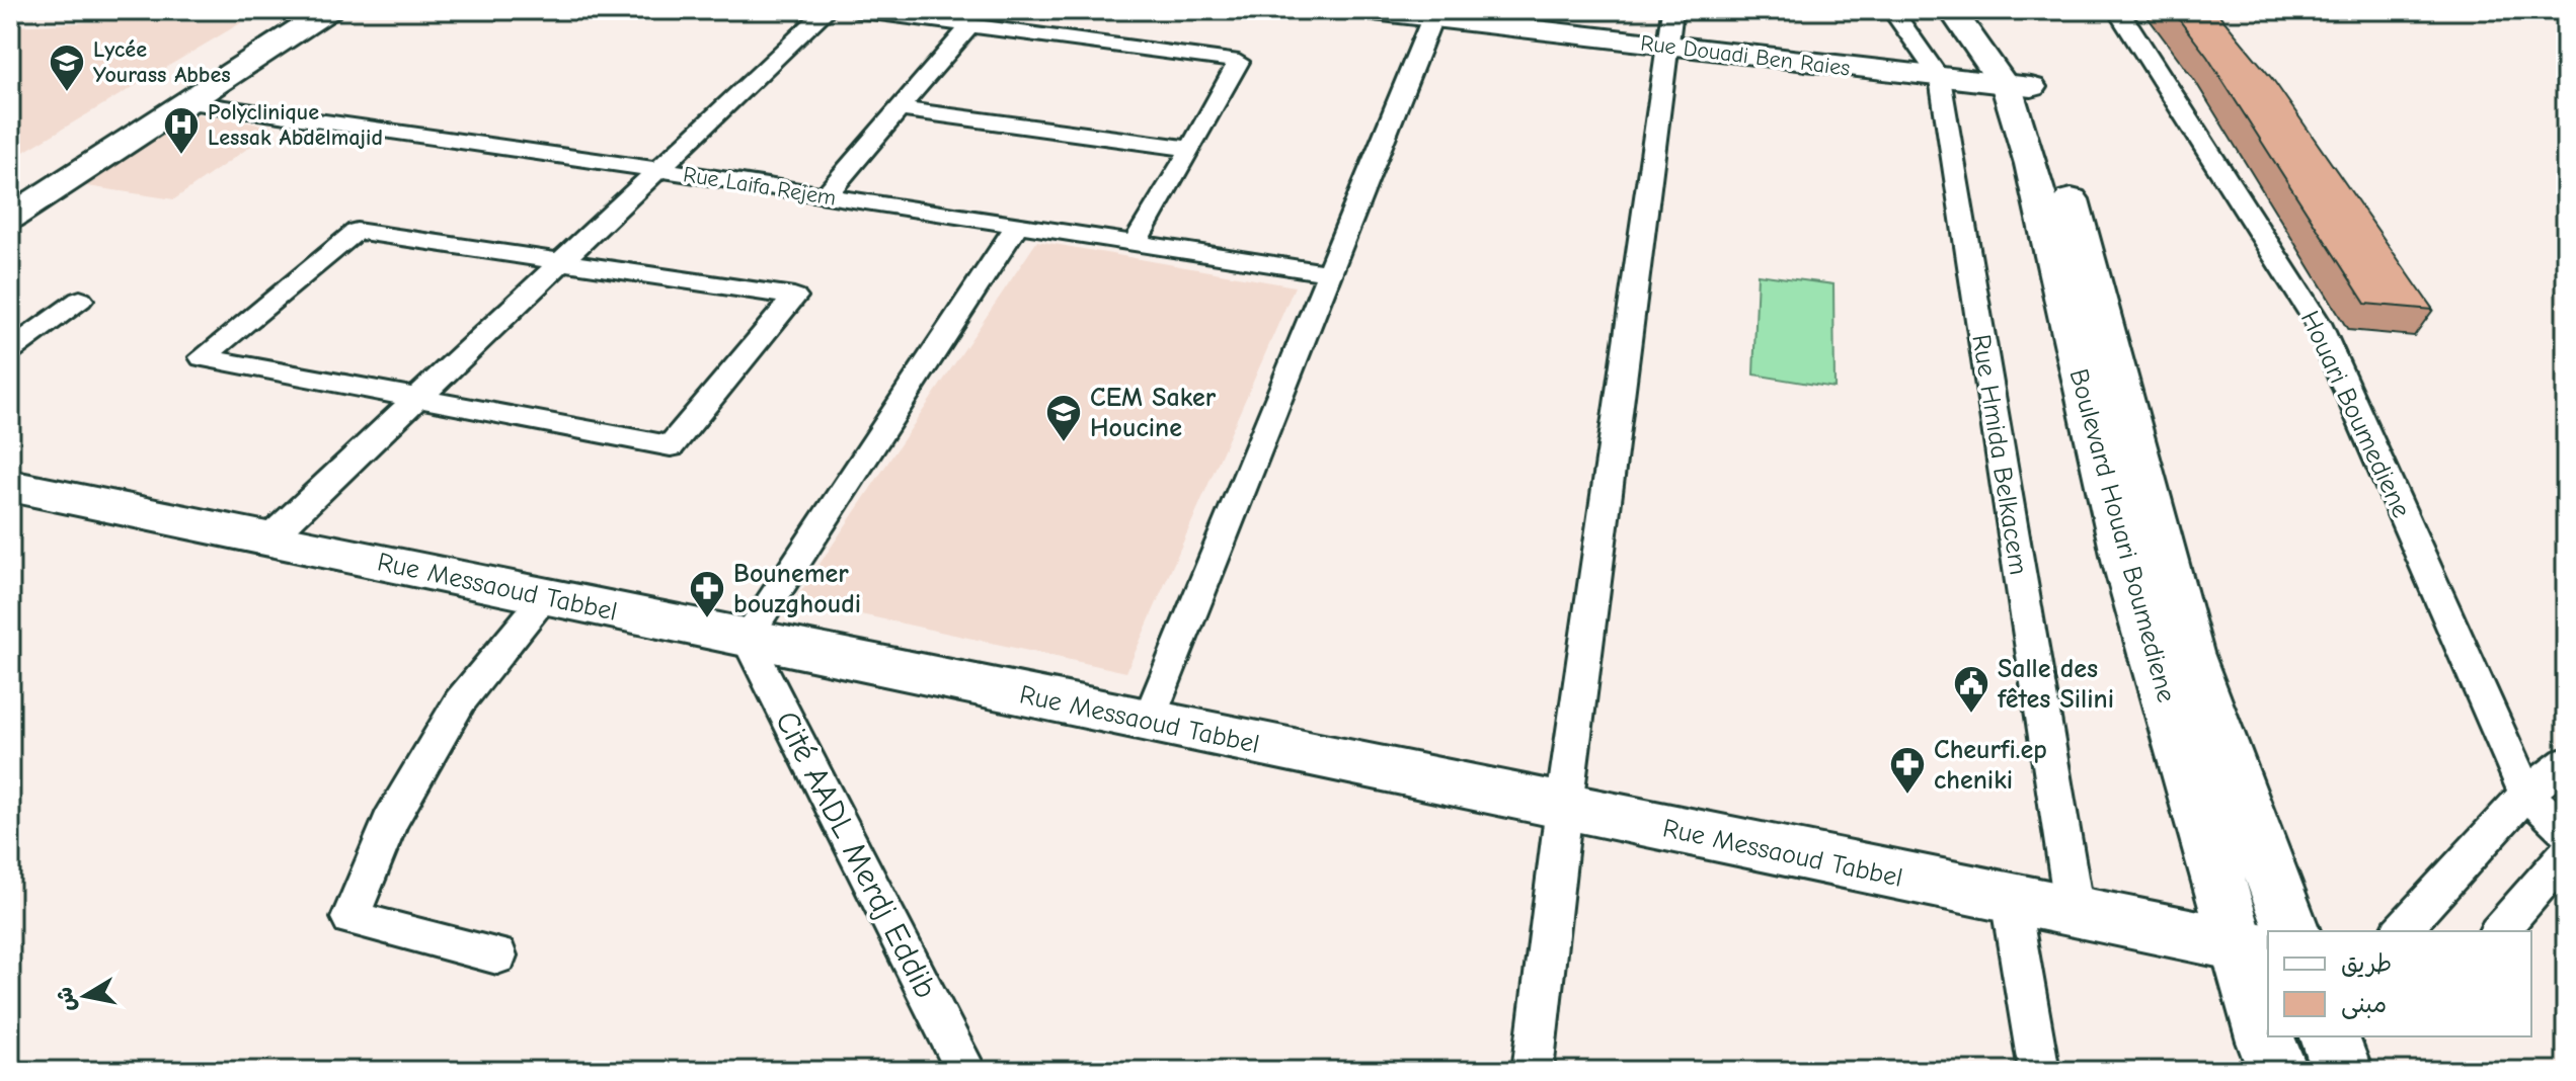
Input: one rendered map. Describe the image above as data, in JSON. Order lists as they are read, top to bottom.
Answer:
{
  "streets": {
    "main road": ["Rue Douadi Ben Raies", "Boulevard Houari Boumediene", "Rue Messaoud Tabbel"],
    "street": [
      "Rue Laifa Rejem",
      "Houari Boumediene",
      "Rue Hmida Belkacem",
      "Cité AADL Merdj Eddib"
    ]
  },
  "crossings": [
    ["Rue Douadi Ben Raies", "Rue Hmida Belkacem"],
    ["Rue Douadi Ben Raies", "Boulevard Houari Boumediene"],
    ["Rue Hmida Belkacem", "Rue Messaoud Tabbel"],
    ["Boulevard Houari Boumediene", "Rue Messaoud Tabbel"],
    ["Rue Messaoud Tabbel", "Cité AADL Merdj Eddib"]
  ],
  "places": {
    "school or university": ["Lycée Yourass Abbes", "CEM Saker Houcine"],
    "hospital": ["Polyclinique Lessak Abdelmajid"],
    "pharmacy": ["Bounemer bouzghoudi", "Cheurfi.ep cheniki"],
    "public building": ["Salle des fêtes Silini"]
  },
  "legend": ["طريق", "مبنى"],
  "north": "left"
}
